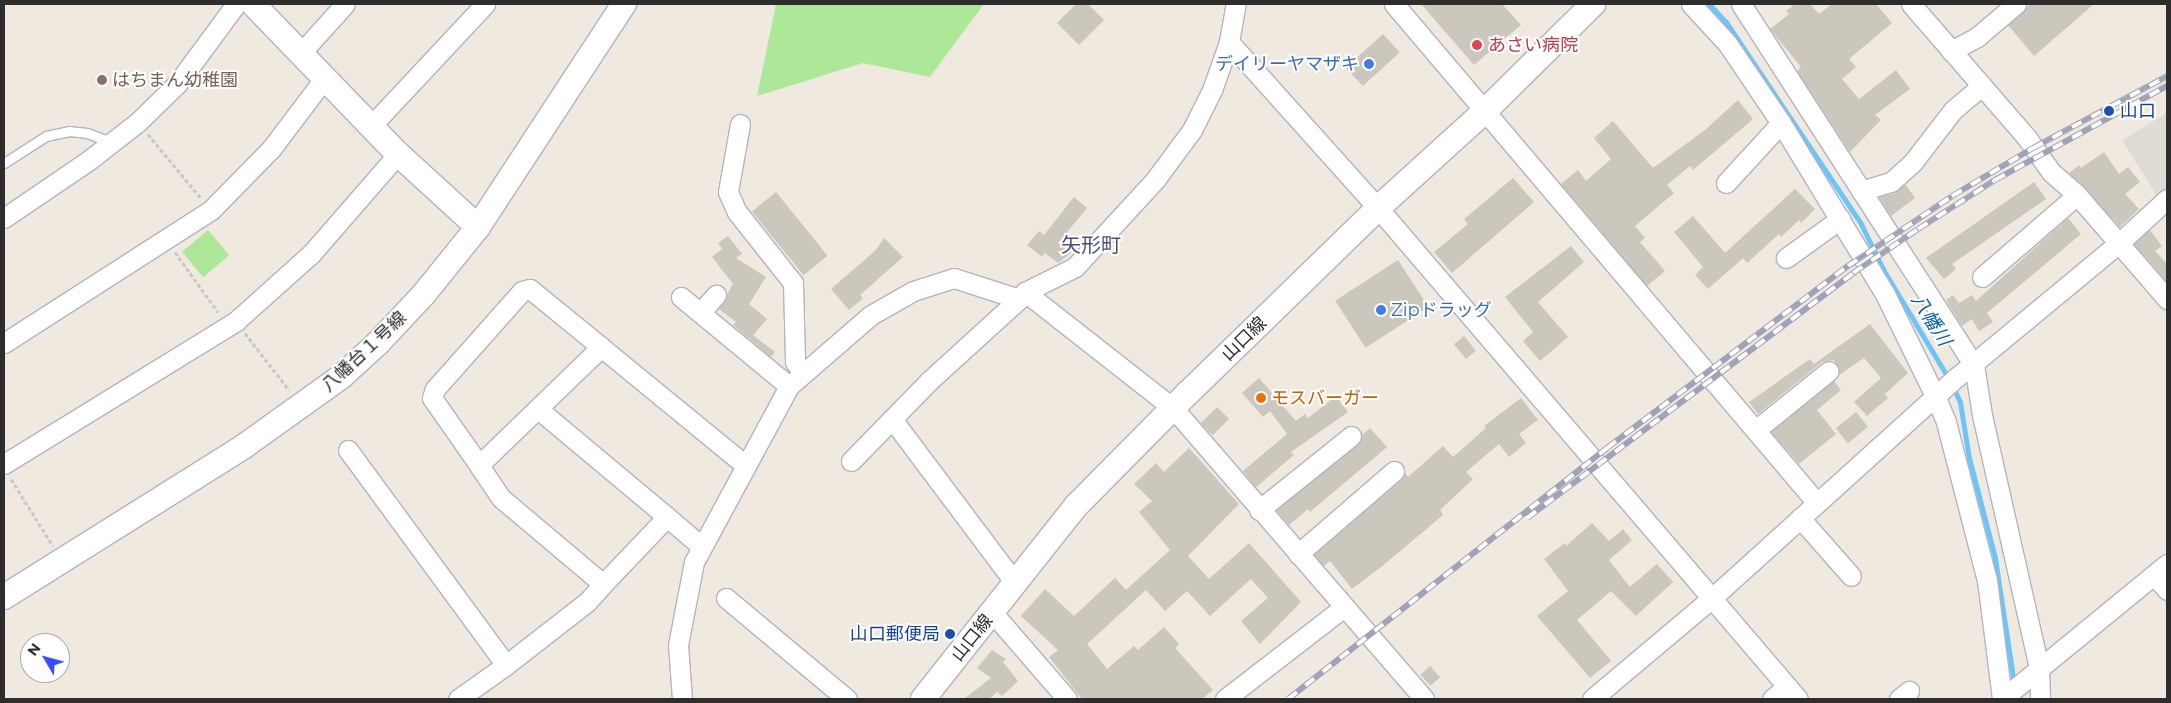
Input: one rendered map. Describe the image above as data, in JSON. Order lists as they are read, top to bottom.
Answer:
{
  "streets": {
    "street": ["山口線", "八幡台１号線"]
  },
  "districts": ["矢形町"],
  "water": ["八幡川"],
  "places": [
    "あさい病院",
    "デイリーヤマザキ",
    "はちまん幼稚園",
    "山口",
    "Zipドラッグ",
    "モスバーガー",
    "山口郵便局"
  ],
  "north": "top left"
}
